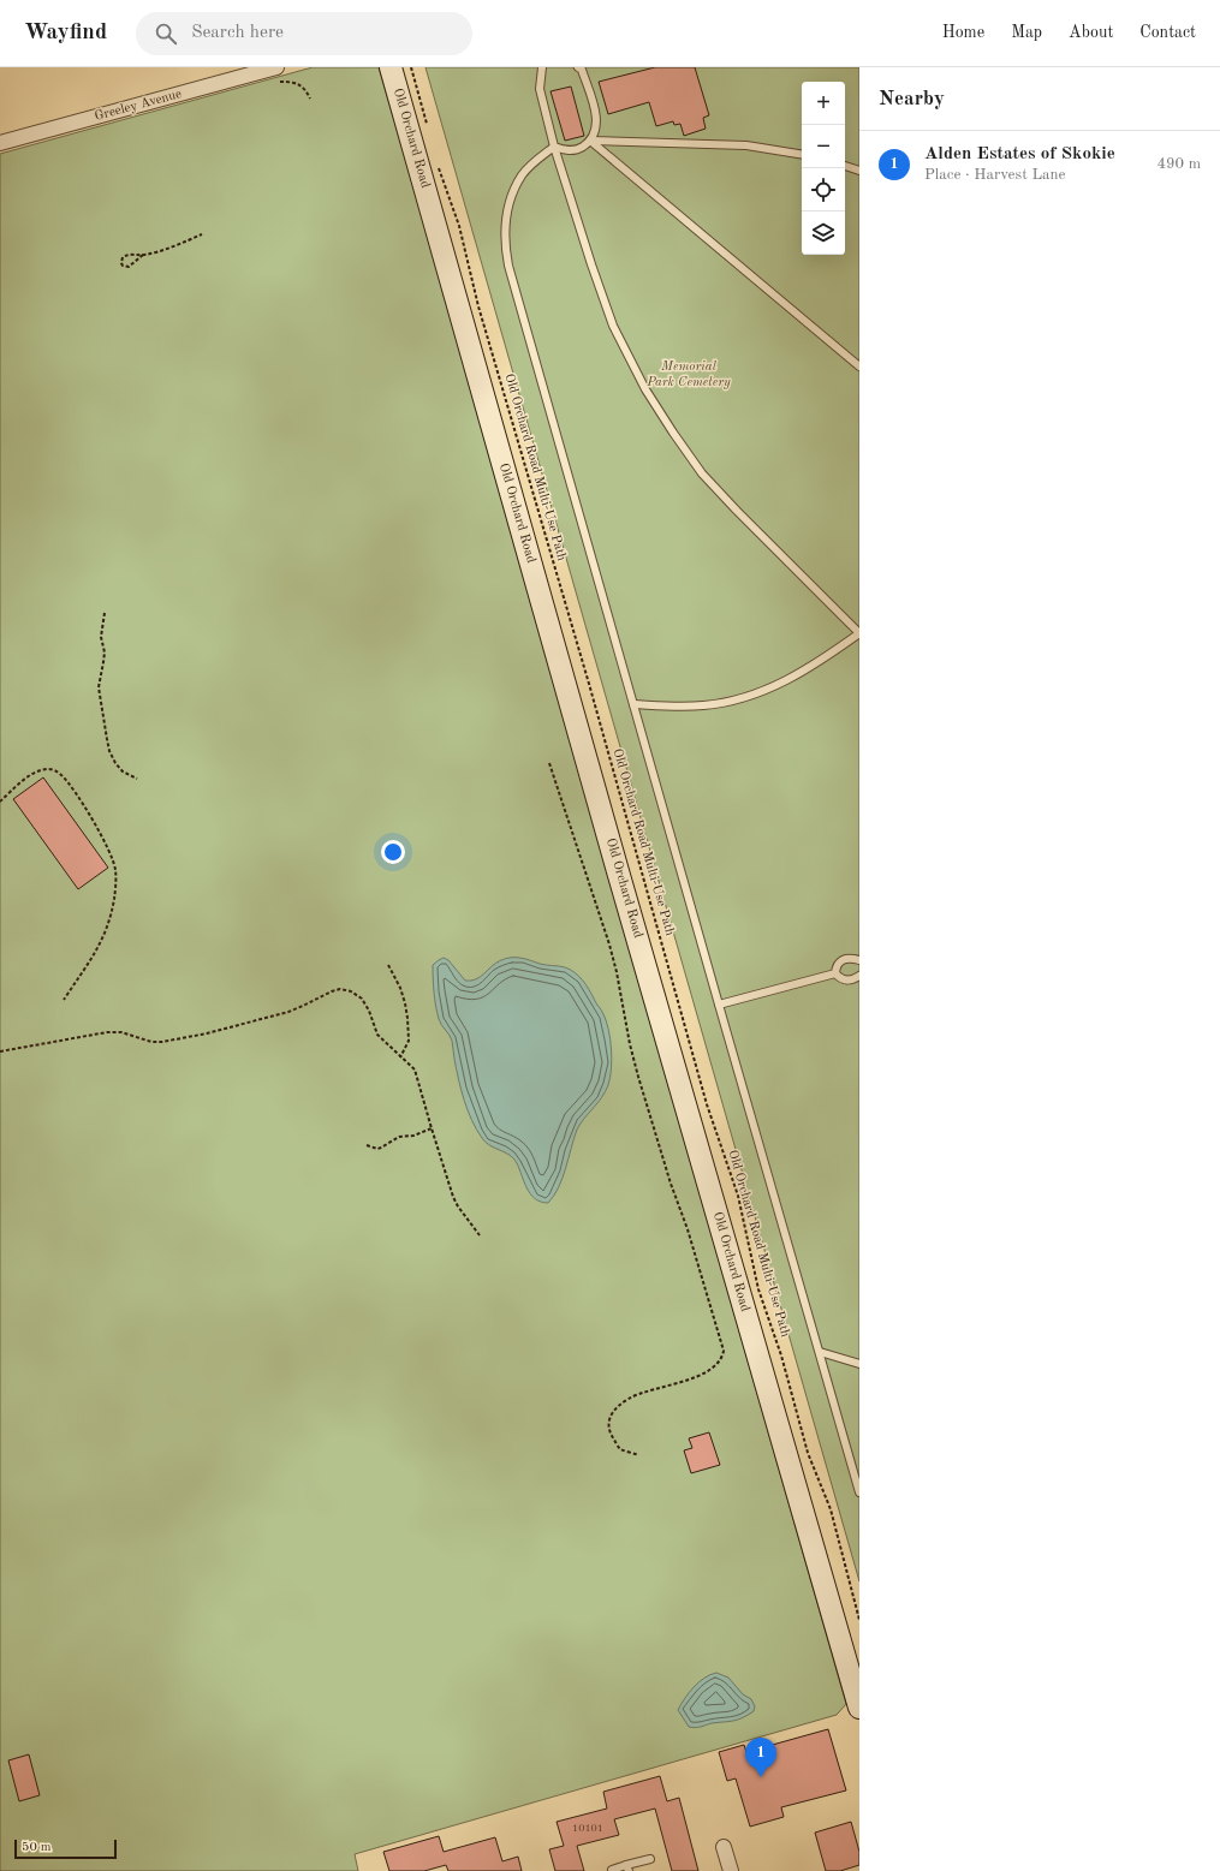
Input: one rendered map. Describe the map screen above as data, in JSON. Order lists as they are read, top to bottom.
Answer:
{
  "streets": {
    "main road": ["Old Orchard Road"],
    "street": ["Greeley Avenue"],
    "path": ["Old Orchard Road Multi-Use Path"]
  },
  "parks": ["Memorial Park Cemetery"],
  "house_numbers": ["10101"],
  "scale_bar": "50 m",
  "page": {
    "header": "Wayfind",
    "search": "Search here",
    "nav": [
      "Home",
      "Map",
      "About",
      "Contact"
    ],
    "heading": "Nearby",
    "map_buttons": ["+", "−"],
    "list": [
      {
        "mark": "1",
        "name": "Alden Estates of Skokie",
        "note": "Place · Harvest Lane",
        "value": "490 m"
      }
    ],
    "pins": "1",
    "scale": "50 m"
  }
}
